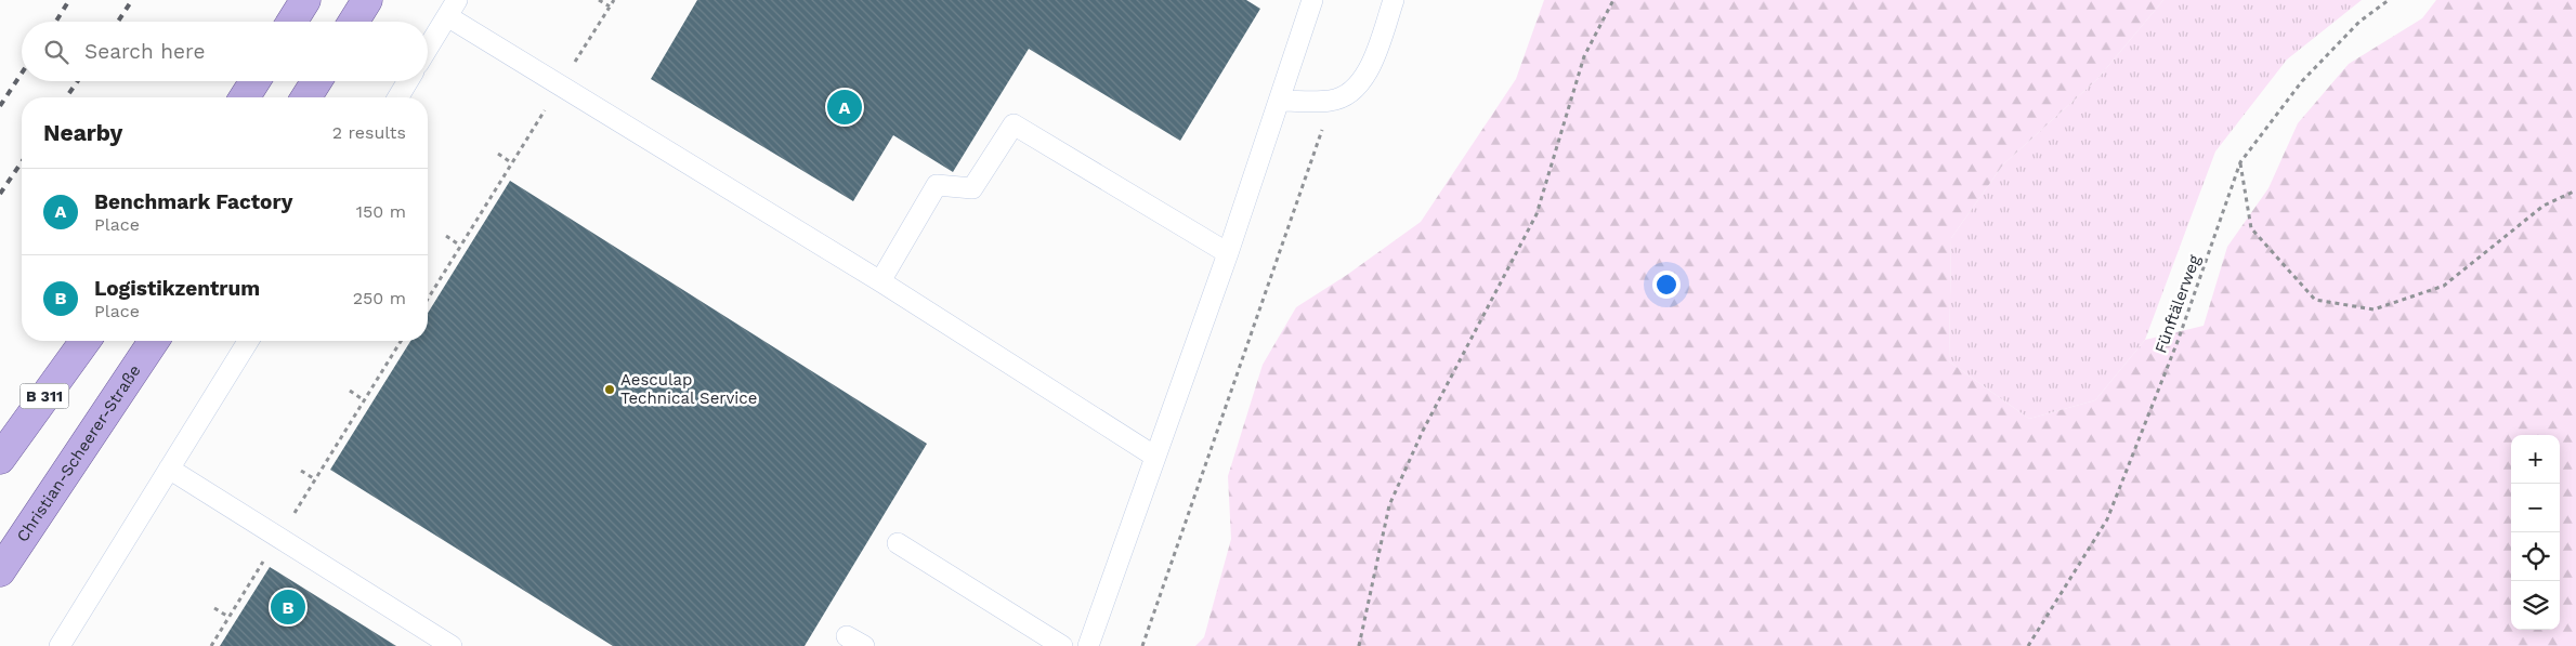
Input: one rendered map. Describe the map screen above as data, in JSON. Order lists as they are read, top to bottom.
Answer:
{
  "streets": {
    "main road": ["B 311", "Christian-Scheerer-Straße"],
    "path": ["Fünftälerweg"]
  },
  "places": ["Aesculap Technical Service"],
  "page": {
    "search": "Search here",
    "pins": ["A", "B"],
    "heading": ["Nearby", "2 results"],
    "list": [
      {
        "mark": "A",
        "name": "Benchmark Factory",
        "note": "Place",
        "value": "150 m"
      },
      {
        "mark": "B",
        "name": "Logistikzentrum",
        "note": "Place",
        "value": "250 m"
      }
    ],
    "map_buttons": ["+", "−"]
  }
}
